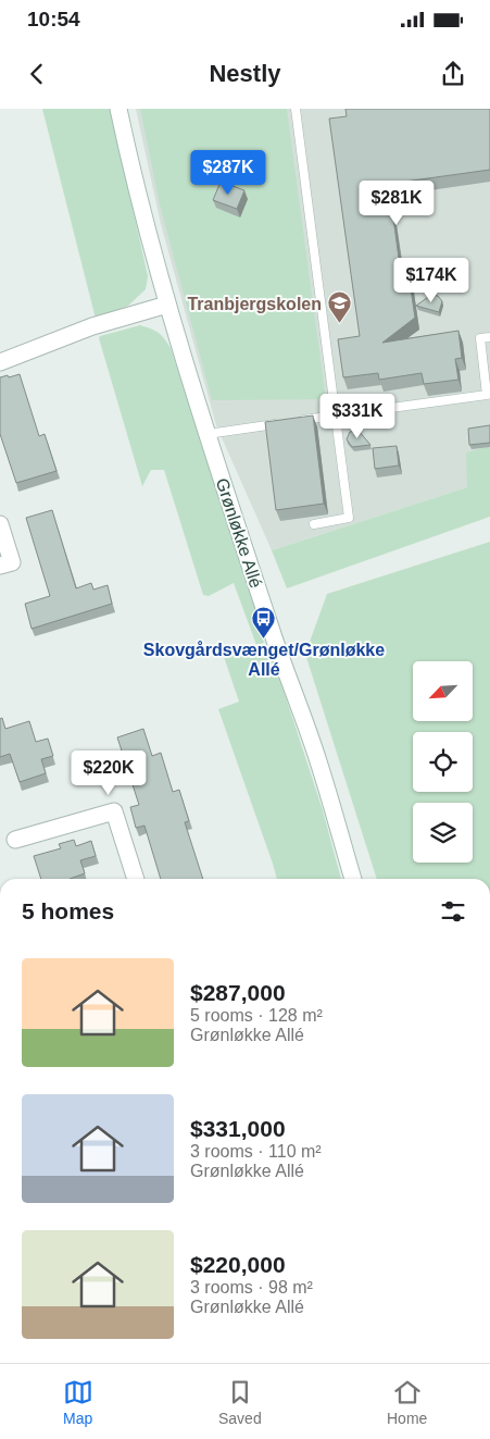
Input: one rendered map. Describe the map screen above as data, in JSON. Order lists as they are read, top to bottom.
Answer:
{
  "streets": {
    "street": ["Grønløkke Allé"]
  },
  "places": {
    "school or university": ["Tranbjergskolen"],
    "bus stop": ["Skovgårdsvænget/Grønløkke Allé"]
  },
  "north": "bottom left",
  "page": {
    "status": "10:54",
    "header": "Nestly",
    "price": [
      "$287K",
      "$281K",
      "$174K",
      "$331K",
      "$220K"
    ],
    "heading": "5 homes",
    "list": [
      {
        "name": "$287,000",
        "note": "5 rooms · 128 m² · Grønløkke Allé"
      },
      {
        "name": "$331,000",
        "note": "3 rooms · 110 m² · Grønløkke Allé"
      },
      {
        "name": "$220,000",
        "note": "3 rooms · 98 m² · Grønløkke Allé"
      }
    ],
    "tabs": ["Map", "Saved", "Home"]
  }
}
